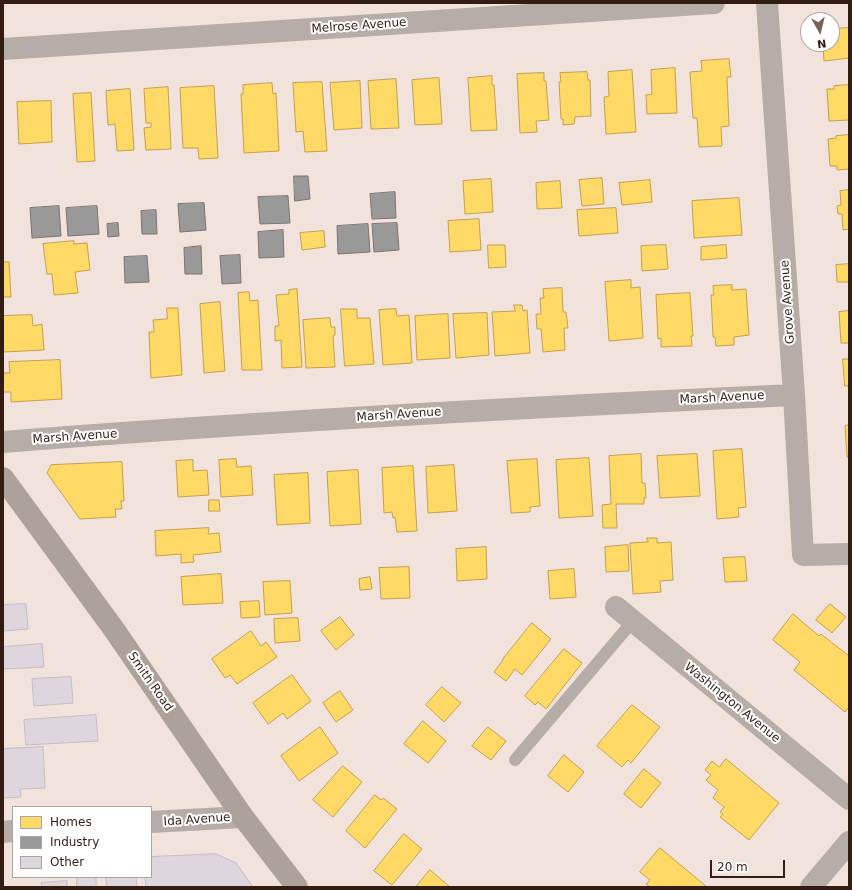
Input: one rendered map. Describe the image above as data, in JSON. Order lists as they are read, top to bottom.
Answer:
{
  "streets": {
    "main road": ["Smith Road"],
    "street": [
      "Melrose Avenue",
      "Grove Avenue",
      "Marsh Avenue",
      "Washington Avenue",
      "Ida Avenue"
    ]
  },
  "crossings": [
    ["Grove Avenue", "Marsh Avenue"],
    ["Smith Road", "Ida Avenue"]
  ],
  "legend": ["Homes", "Industry", "Other"],
  "scale_bar": "20 m",
  "north": "bottom"
}
